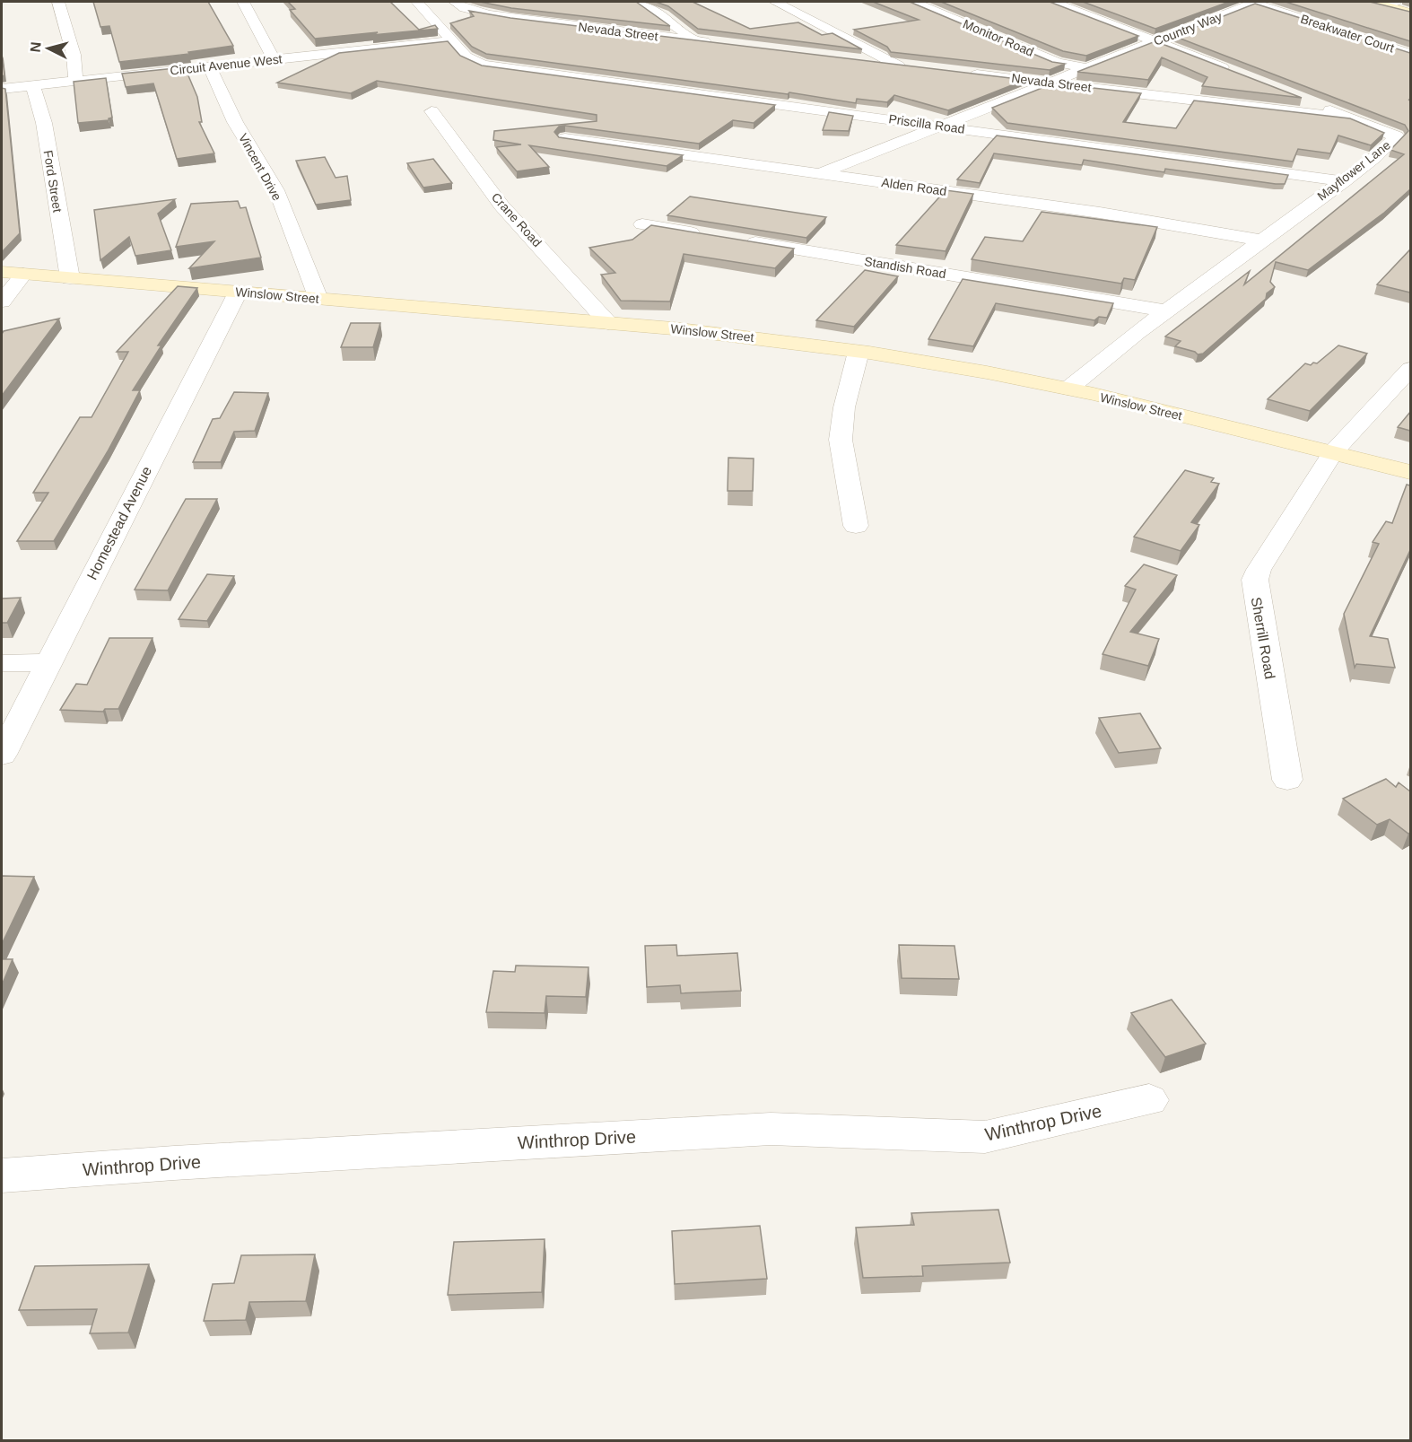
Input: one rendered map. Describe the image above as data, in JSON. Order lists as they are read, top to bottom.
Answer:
{
  "streets": {
    "street": [
      "Country Way",
      "Nevada Street",
      "Breakwater Court",
      "Monitor Road",
      "Circuit Avenue West",
      "Priscilla Road",
      "Vincent Drive",
      "Mayflower Lane",
      "Ford Street",
      "Alden Road",
      "Crane Road",
      "Standish Road",
      "Winslow Street",
      "Homestead Avenue",
      "Sherrill Road",
      "Winthrop Drive"
    ]
  },
  "crossings": [
    ["Country Way", "Nevada Street"],
    ["Country Way", "Breakwater Court"],
    ["Country Way", "Monitor Road"],
    ["Country Way", "Priscilla Road"],
    ["Country Way", "Alden Road"],
    ["Nevada Street", "Mayflower Lane"],
    ["Circuit Avenue West", "Priscilla Road"],
    ["Circuit Avenue West", "Vincent Drive"],
    ["Circuit Avenue West", "Ford Street"],
    ["Priscilla Road", "Mayflower Lane"],
    ["Vincent Drive", "Winslow Street"],
    ["Mayflower Lane", "Alden Road"],
    ["Mayflower Lane", "Standish Road"],
    ["Mayflower Lane", "Winslow Street"],
    ["Ford Street", "Winslow Street"],
    ["Crane Road", "Winslow Street"],
    ["Winslow Street", "Homestead Avenue"],
    ["Winslow Street", "Sherrill Road"]
  ],
  "north": "left"
}
